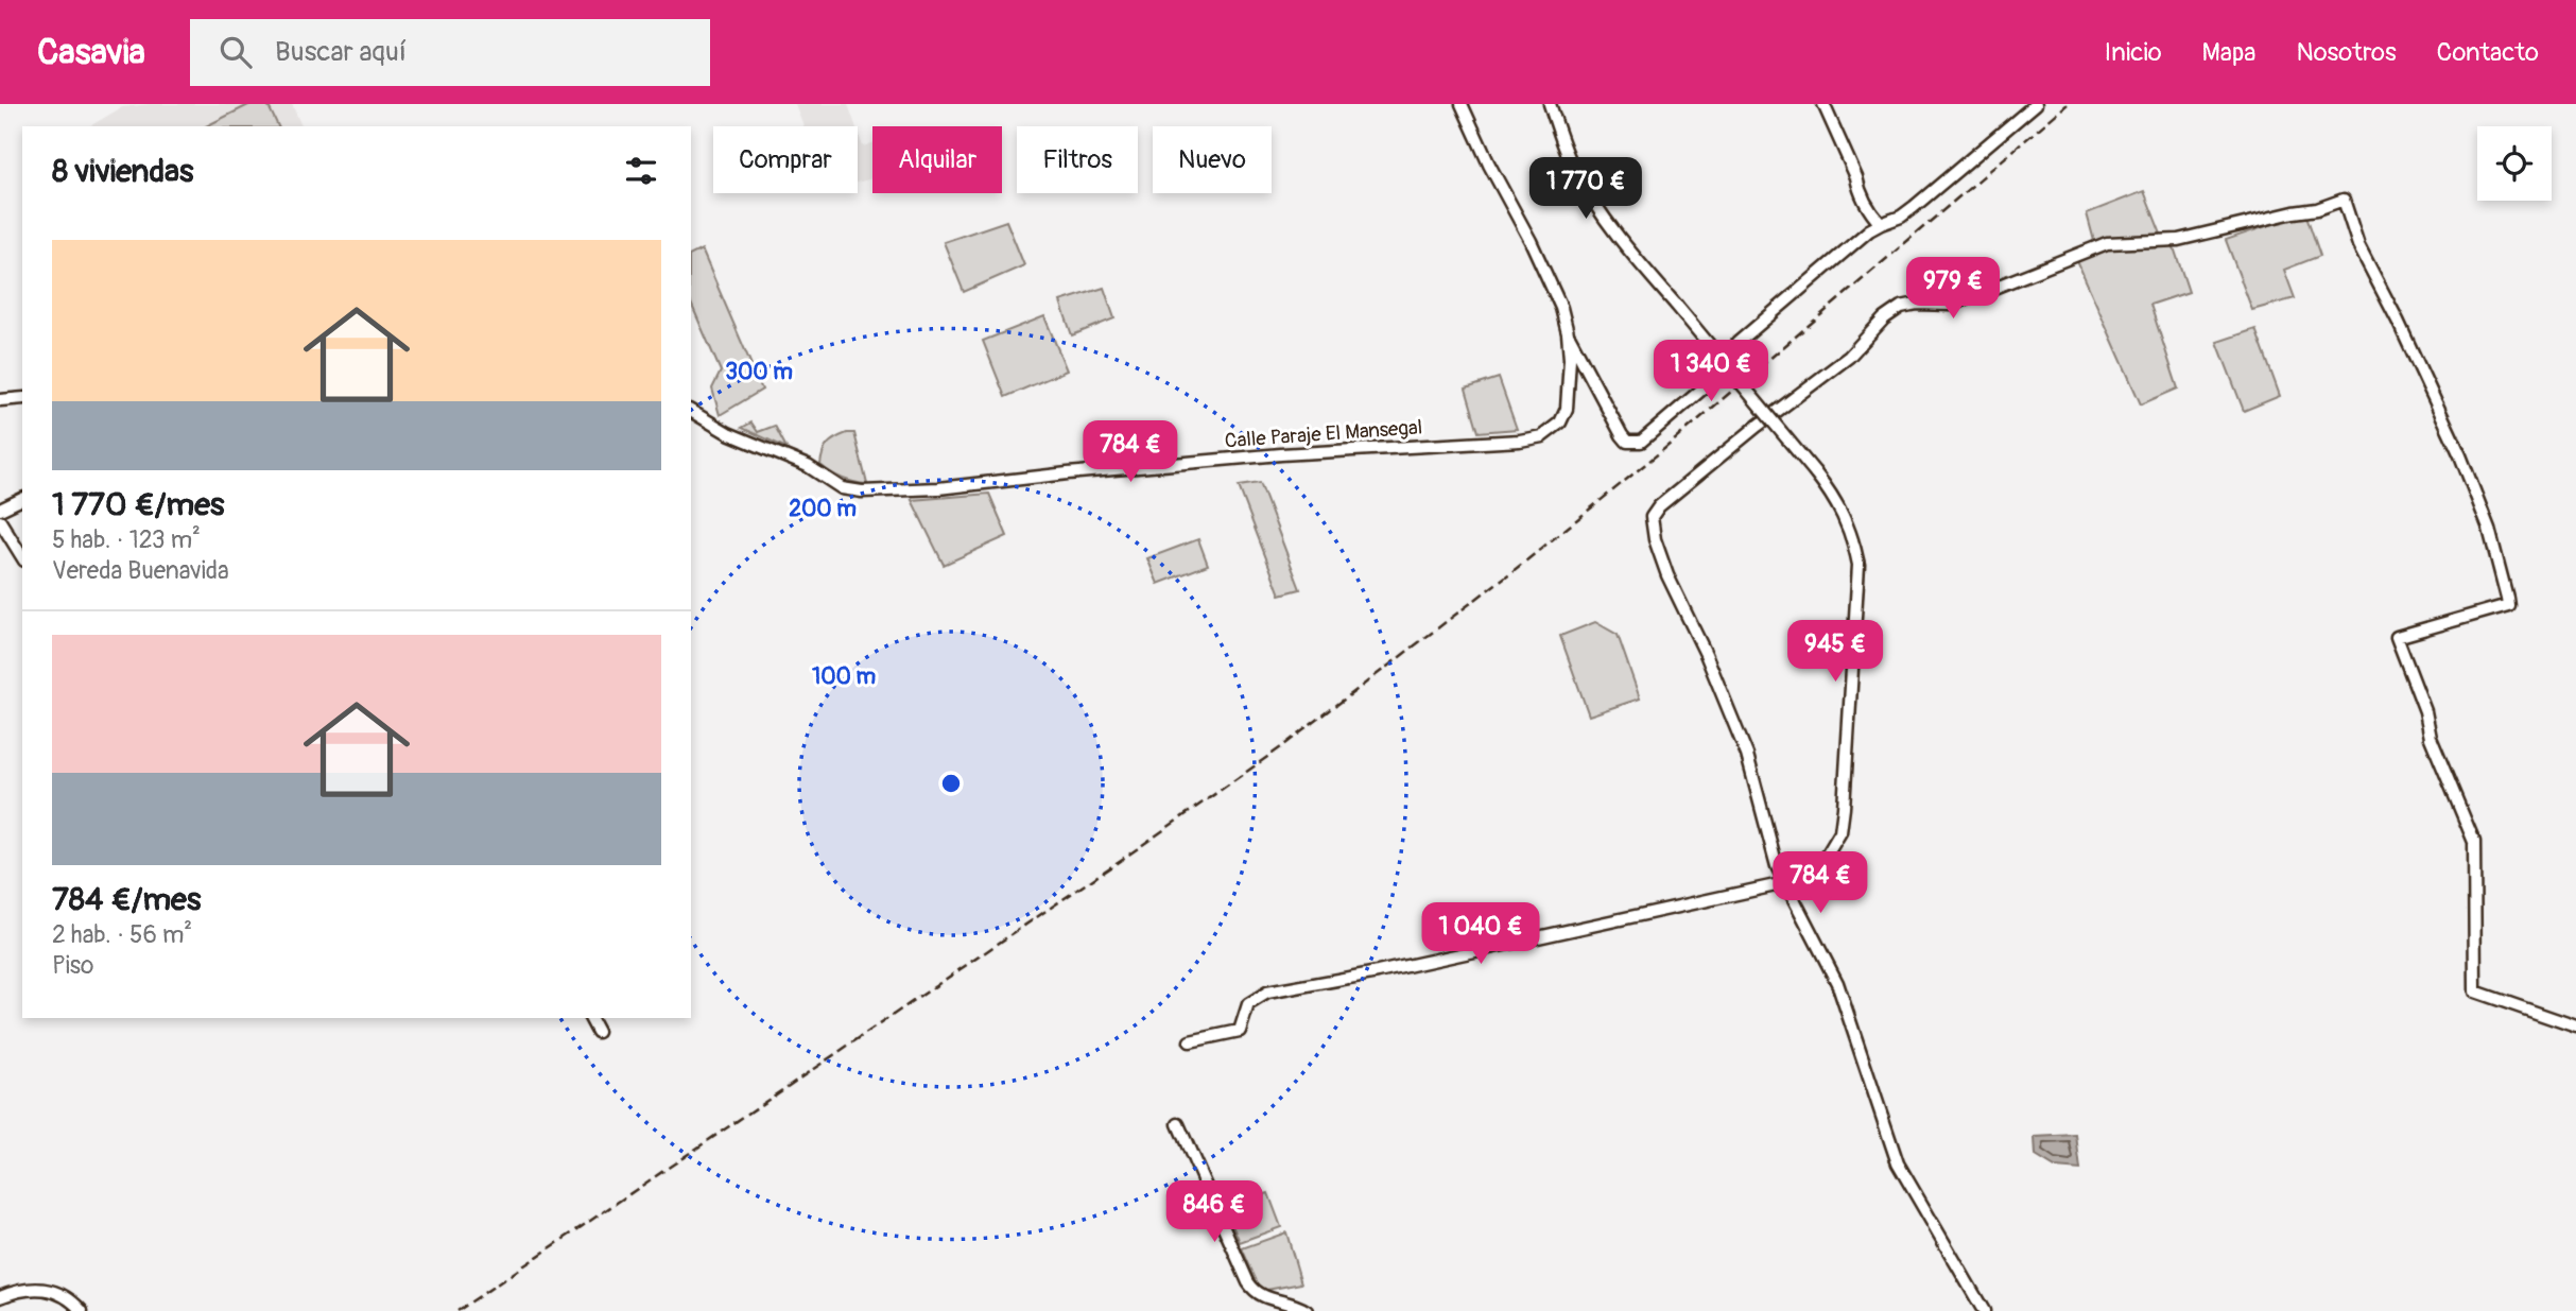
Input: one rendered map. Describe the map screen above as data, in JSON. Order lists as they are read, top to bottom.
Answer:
{
  "streets": {
    "street": ["Calle Paraje El Mansegal"]
  },
  "page": {
    "header": "Casavia",
    "search": "Buscar aquí",
    "nav": [
      "Inicio",
      "Mapa",
      "Nosotros",
      "Contacto"
    ],
    "chip": [
      "Comprar",
      "Alquilar",
      "Filtros",
      "Nuevo"
    ],
    "heading": "8 viviendas",
    "price": [
      "1 770 €",
      "979 €",
      "1 340 €",
      "784 €",
      "945 €",
      "784 €",
      "1 040 €",
      "846 €"
    ],
    "list": [
      {
        "name": "1 770 €/mes",
        "note": "5 hab. · 123 m² · Vereda Buenavida"
      },
      {
        "name": "784 €/mes",
        "note": "2 hab. · 56 m² · Piso"
      }
    ]
  },
  "rings": ["300 m", "200 m", "100 m"]
}
